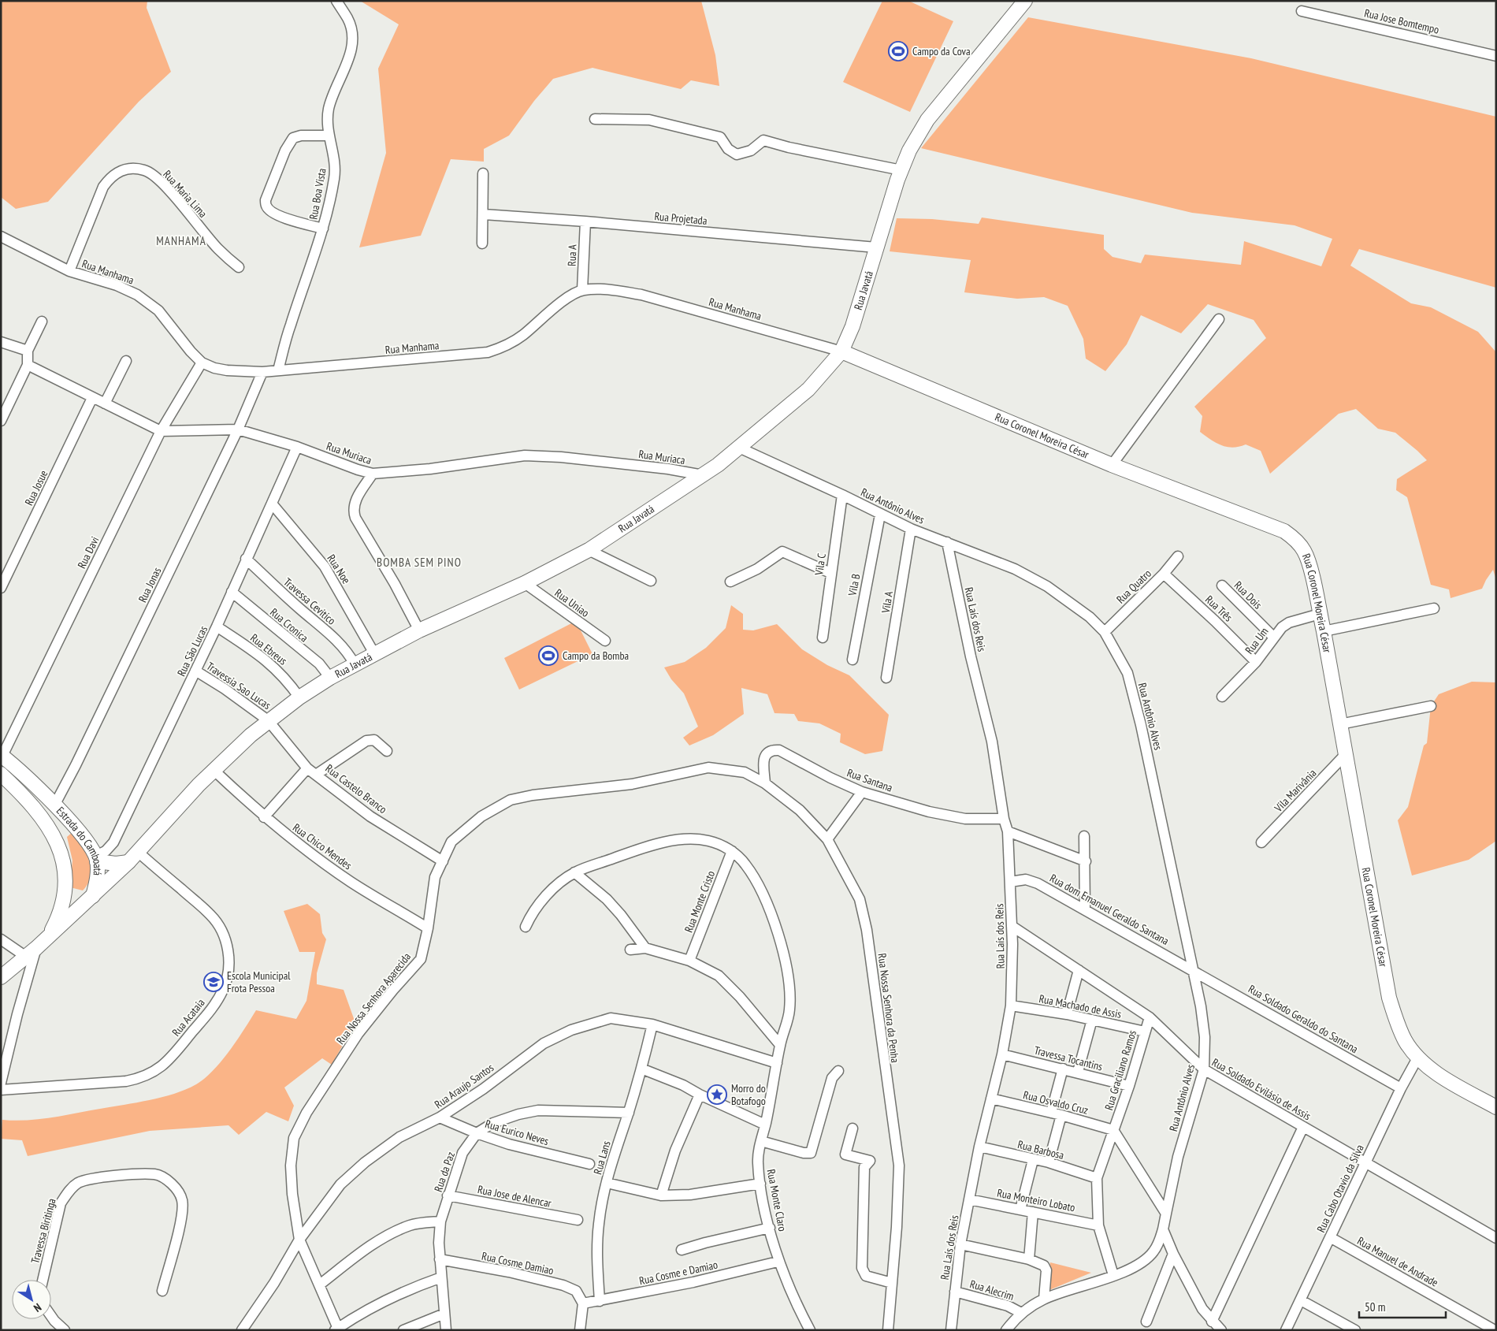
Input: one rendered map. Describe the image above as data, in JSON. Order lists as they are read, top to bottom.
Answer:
{
  "streets": {
    "street": [
      "Rua Jose Bomtempo",
      "Rua Maria Lima",
      "Rua Boa Vista",
      "Rua Projetada",
      "Rua A",
      "Rua Manhama",
      "Rua Javatá",
      "Rua Coronel Moreira César",
      "Rua Muriaca",
      "Rua Josue",
      "Rua Antônio Alves",
      "Rua Davi",
      "Vila C",
      "Rua Noe",
      "Rua Jonas",
      "Vila B",
      "Rua Quatro",
      "Rua Dois",
      "Travessa Cevitico",
      "Vila A",
      "Rua Uniao",
      "Rua Três",
      "Rua Laís dos Reis",
      "Rua Cronica",
      "Rua Um",
      "Rua Ebreus",
      "Rua São Lucas",
      "Travessia Sao Lucas",
      "Rua Santana",
      "Rua Castelo Branco",
      "Vila Marivânia",
      "Estrada do Camboatá",
      "Rua Chico Mendes",
      "Rua Monte Cristo",
      "Rua dom Emanuel Geraldo Santana",
      "Rua Nossa Senhora Aparecida",
      "Rua Machado de Assis",
      "Rua Nossa Senhora da Penha",
      "Rua Acataia",
      "Rua Soldado Geraldo do Santana",
      "Travessa Tocantins",
      "Rua Graciliano Ramos",
      "Rua Araujo Santos",
      "Rua Soldado Evilásio de Assis",
      "Rua Osvaldo Cruz",
      "Rua Eurico Neves",
      "Rua Barbosa",
      "Rua Lans",
      "Rua da Paz",
      "Rua Cabo Otavio da Silva",
      "Rua Jose de Alencar",
      "Rua Monte Claro",
      "Rua Monteiro Lobato",
      "Travessa Biritinga",
      "Rua Manuel de Andrade",
      "Rua Cosme Damiao",
      "Rua Cosme e Damiao",
      "Rua Alecrim"
    ]
  },
  "crossings": [
    ["Rua Maria Lima", "Rua Manhama"],
    ["Rua Boa Vista", "Rua Manhama"],
    ["Rua Projetada", "Rua A"],
    ["Rua Projetada", "Rua Javatá"],
    ["Rua A", "Rua Manhama"],
    ["Rua Manhama", "Rua Javatá"],
    ["Rua Manhama", "Rua Coronel Moreira César"],
    ["Rua Manhama", "Rua Davi"],
    ["Rua Manhama", "Rua Jonas"],
    ["Rua Javatá", "Rua Coronel Moreira César"],
    ["Rua Javatá", "Rua Muriaca"],
    ["Rua Javatá", "Rua Antônio Alves"],
    ["Rua Javatá", "Rua Noe"],
    ["Rua Javatá", "Travessa Cevitico"],
    ["Rua Javatá", "Rua Uniao"],
    ["Rua Javatá", "Rua Cronica"],
    ["Rua Javatá", "Rua Ebreus"],
    ["Rua Javatá", "Travessia Sao Lucas"],
    ["Rua Javatá", "Rua Castelo Branco"],
    ["Rua Javatá", "Estrada do Camboatá"],
    ["Rua Javatá", "Rua Chico Mendes"],
    ["Rua Javatá", "Rua Acataia"],
    ["Rua Coronel Moreira César", "Rua Um"],
    ["Rua Coronel Moreira César", "Vila Marivânia"],
    ["Rua Coronel Moreira César", "Rua Cabo Otavio da Silva"],
    ["Rua Muriaca", "Rua Josue"],
    ["Rua Muriaca", "Rua Davi"],
    ["Rua Muriaca", "Rua Jonas"],
    ["Rua Muriaca", "Rua São Lucas"],
    ["Rua Antônio Alves", "Vila C"],
    ["Rua Antônio Alves", "Vila B"],
    ["Rua Antônio Alves", "Rua Quatro"],
    ["Rua Antônio Alves", "Vila A"],
    ["Rua Antônio Alves", "Rua Laís dos Reis"],
    ["Rua Antônio Alves", "Rua dom Emanuel Geraldo Santana"],
    ["Rua Antônio Alves", "Rua Soldado Geraldo do Santana"],
    ["Rua Antônio Alves", "Rua Soldado Evilásio de Assis"],
    ["Rua Antônio Alves", "Rua Alecrim"],
    ["Rua Davi", "Estrada do Camboatá"],
    ["Rua Noe", "Rua São Lucas"],
    ["Rua Jonas", "Estrada do Camboatá"],
    ["Rua Quatro", "Rua Três"],
    ["Rua Dois", "Rua Um"],
    ["Travessa Cevitico", "Rua São Lucas"],
    ["Rua Três", "Rua Um"],
    ["Rua Laís dos Reis", "Rua Santana"],
    ["Rua Laís dos Reis", "Rua dom Emanuel Geraldo Santana"],
    ["Rua Laís dos Reis", "Rua Machado de Assis"],
    ["Rua Laís dos Reis", "Travessa Tocantins"],
    ["Rua Laís dos Reis", "Rua Soldado Evilásio de Assis"],
    ["Rua Laís dos Reis", "Rua Osvaldo Cruz"],
    ["Rua Laís dos Reis", "Rua Barbosa"],
    ["Rua Laís dos Reis", "Rua Monteiro Lobato"],
    ["Rua Laís dos Reis", "Rua Alecrim"],
    ["Rua Cronica", "Rua São Lucas"],
    ["Rua Ebreus", "Rua São Lucas"],
    ["Rua São Lucas", "Travessia Sao Lucas"],
    ["Rua São Lucas", "Estrada do Camboatá"],
    ["Travessia Sao Lucas", "Rua Castelo Branco"],
    ["Rua Santana", "Rua Nossa Senhora da Penha"],
    ["Rua Castelo Branco", "Rua Nossa Senhora Aparecida"],
    ["Rua Chico Mendes", "Rua Nossa Senhora Aparecida"],
    ["Rua Monte Cristo", "Rua Monte Claro"],
    ["Rua dom Emanuel Geraldo Santana", "Rua Soldado Geraldo do Santana"],
    ["Rua Nossa Senhora Aparecida", "Rua Nossa Senhora da Penha"],
    ["Rua Nossa Senhora Aparecida", "Rua Araujo Santos"],
    ["Rua Machado de Assis", "Rua Graciliano Ramos"],
    ["Rua Soldado Geraldo do Santana", "Rua Cabo Otavio da Silva"],
    ["Travessa Tocantins", "Rua Graciliano Ramos"],
    ["Rua Graciliano Ramos", "Rua Soldado Evilásio de Assis"],
    ["Rua Graciliano Ramos", "Rua Osvaldo Cruz"],
    ["Rua Graciliano Ramos", "Rua Barbosa"],
    ["Rua Araujo Santos", "Rua Eurico Neves"],
    ["Rua Araujo Santos", "Rua Lans"],
    ["Rua Araujo Santos", "Rua Monte Claro"],
    ["Rua Soldado Evilásio de Assis", "Rua Cabo Otavio da Silva"],
    ["Rua Eurico Neves", "Rua da Paz"],
    ["Rua Lans", "Rua da Paz"],
    ["Rua Lans", "Rua Cosme e Damiao"],
    ["Rua da Paz", "Rua Jose de Alencar"],
    ["Rua da Paz", "Rua Cosme Damiao"],
    ["Rua Cabo Otavio da Silva", "Rua Manuel de Andrade"],
    ["Rua Monte Claro", "Rua Cosme e Damiao"],
    ["Rua Cosme Damiao", "Rua Cosme e Damiao"]
  ],
  "districts": ["MANHAMA", "BOMBA SEM PINO"],
  "places": {
    "sports": ["Campo da Cova", "Campo da Bomba"],
    "school or university": ["Escola Municipal Frota Pessoa"],
    "place": ["Morro do Botafogo"]
  },
  "scale_bar": "50 m",
  "north": "bottom right"
}
